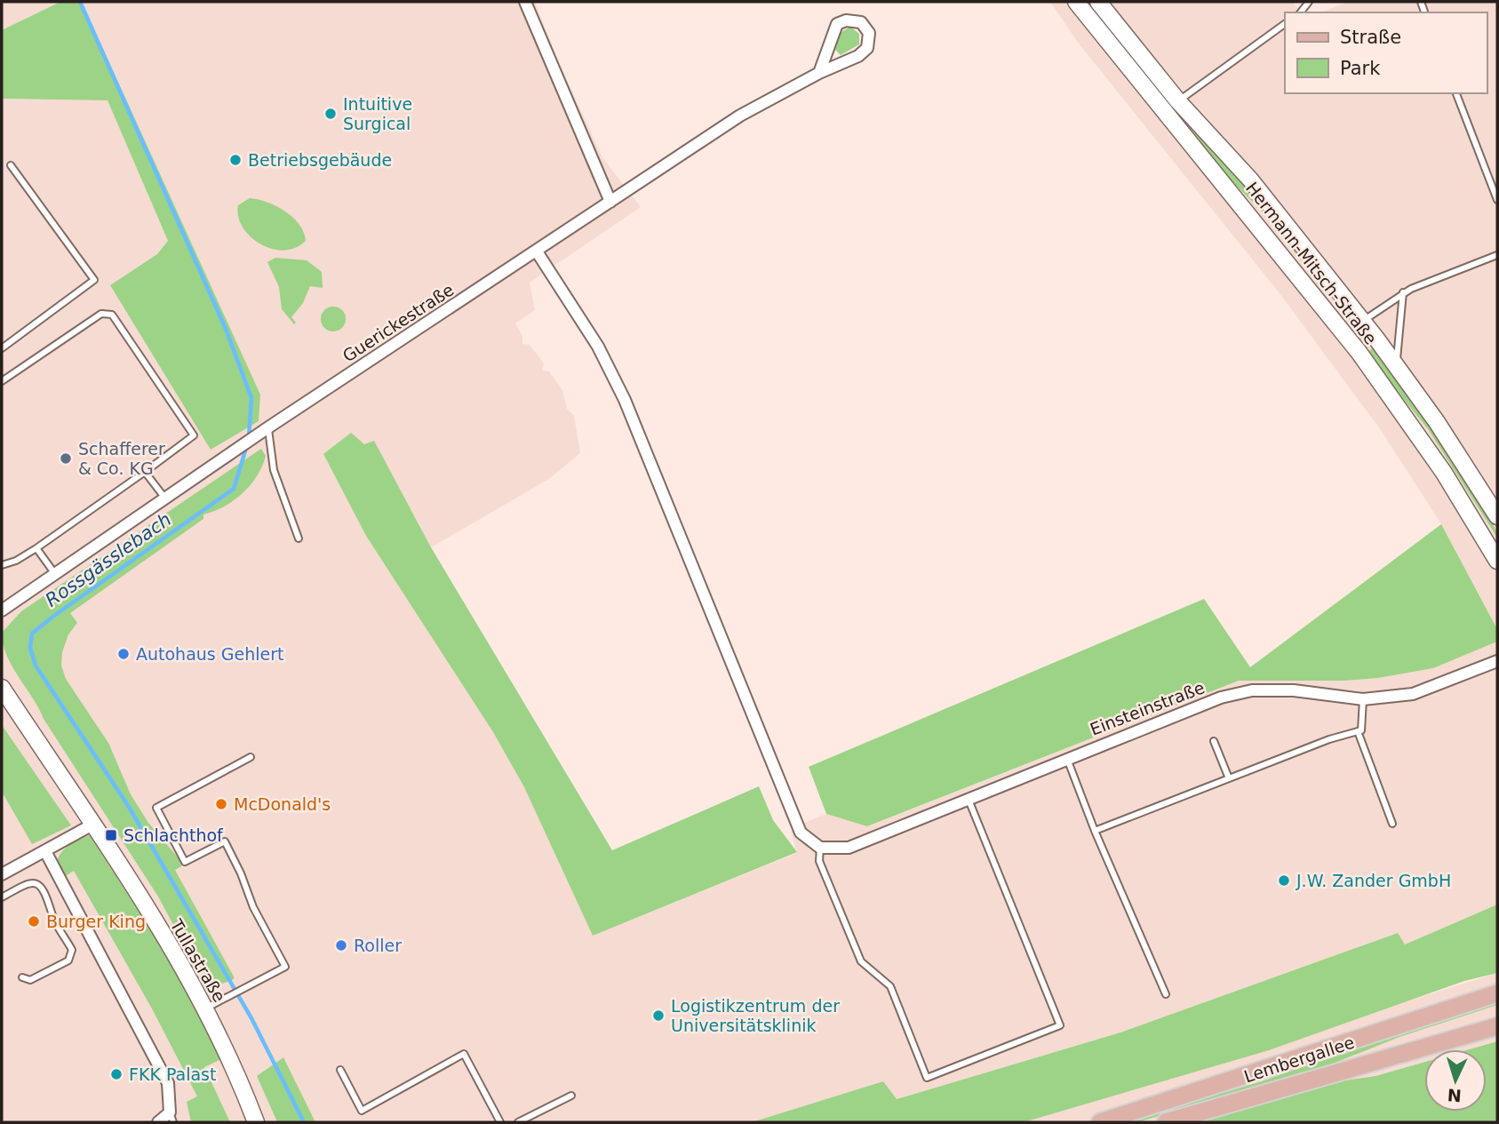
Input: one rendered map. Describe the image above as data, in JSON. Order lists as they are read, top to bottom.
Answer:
{
  "streets": {
    "main road": ["Hermann-Mitsch-Straße", "Tullastraße", "Lembergallee"],
    "street": ["Guerickestraße", "Einsteinstraße"]
  },
  "water": ["Rossgässlebach"],
  "places": {
    "other": [
      "Intuitive Surgical",
      "Betriebsgebäude",
      "Schafferer & Co. KG",
      "Autohaus Gehlert",
      "McDonald's",
      "J.W. Zander GmbH",
      "Burger King",
      "Roller",
      "Logistikzentrum der Universitätsklinik",
      "FKK Palast"
    ],
    "transit": ["Schlachthof"]
  },
  "legend": ["Straße", "Park"],
  "north": "bottom"
}
